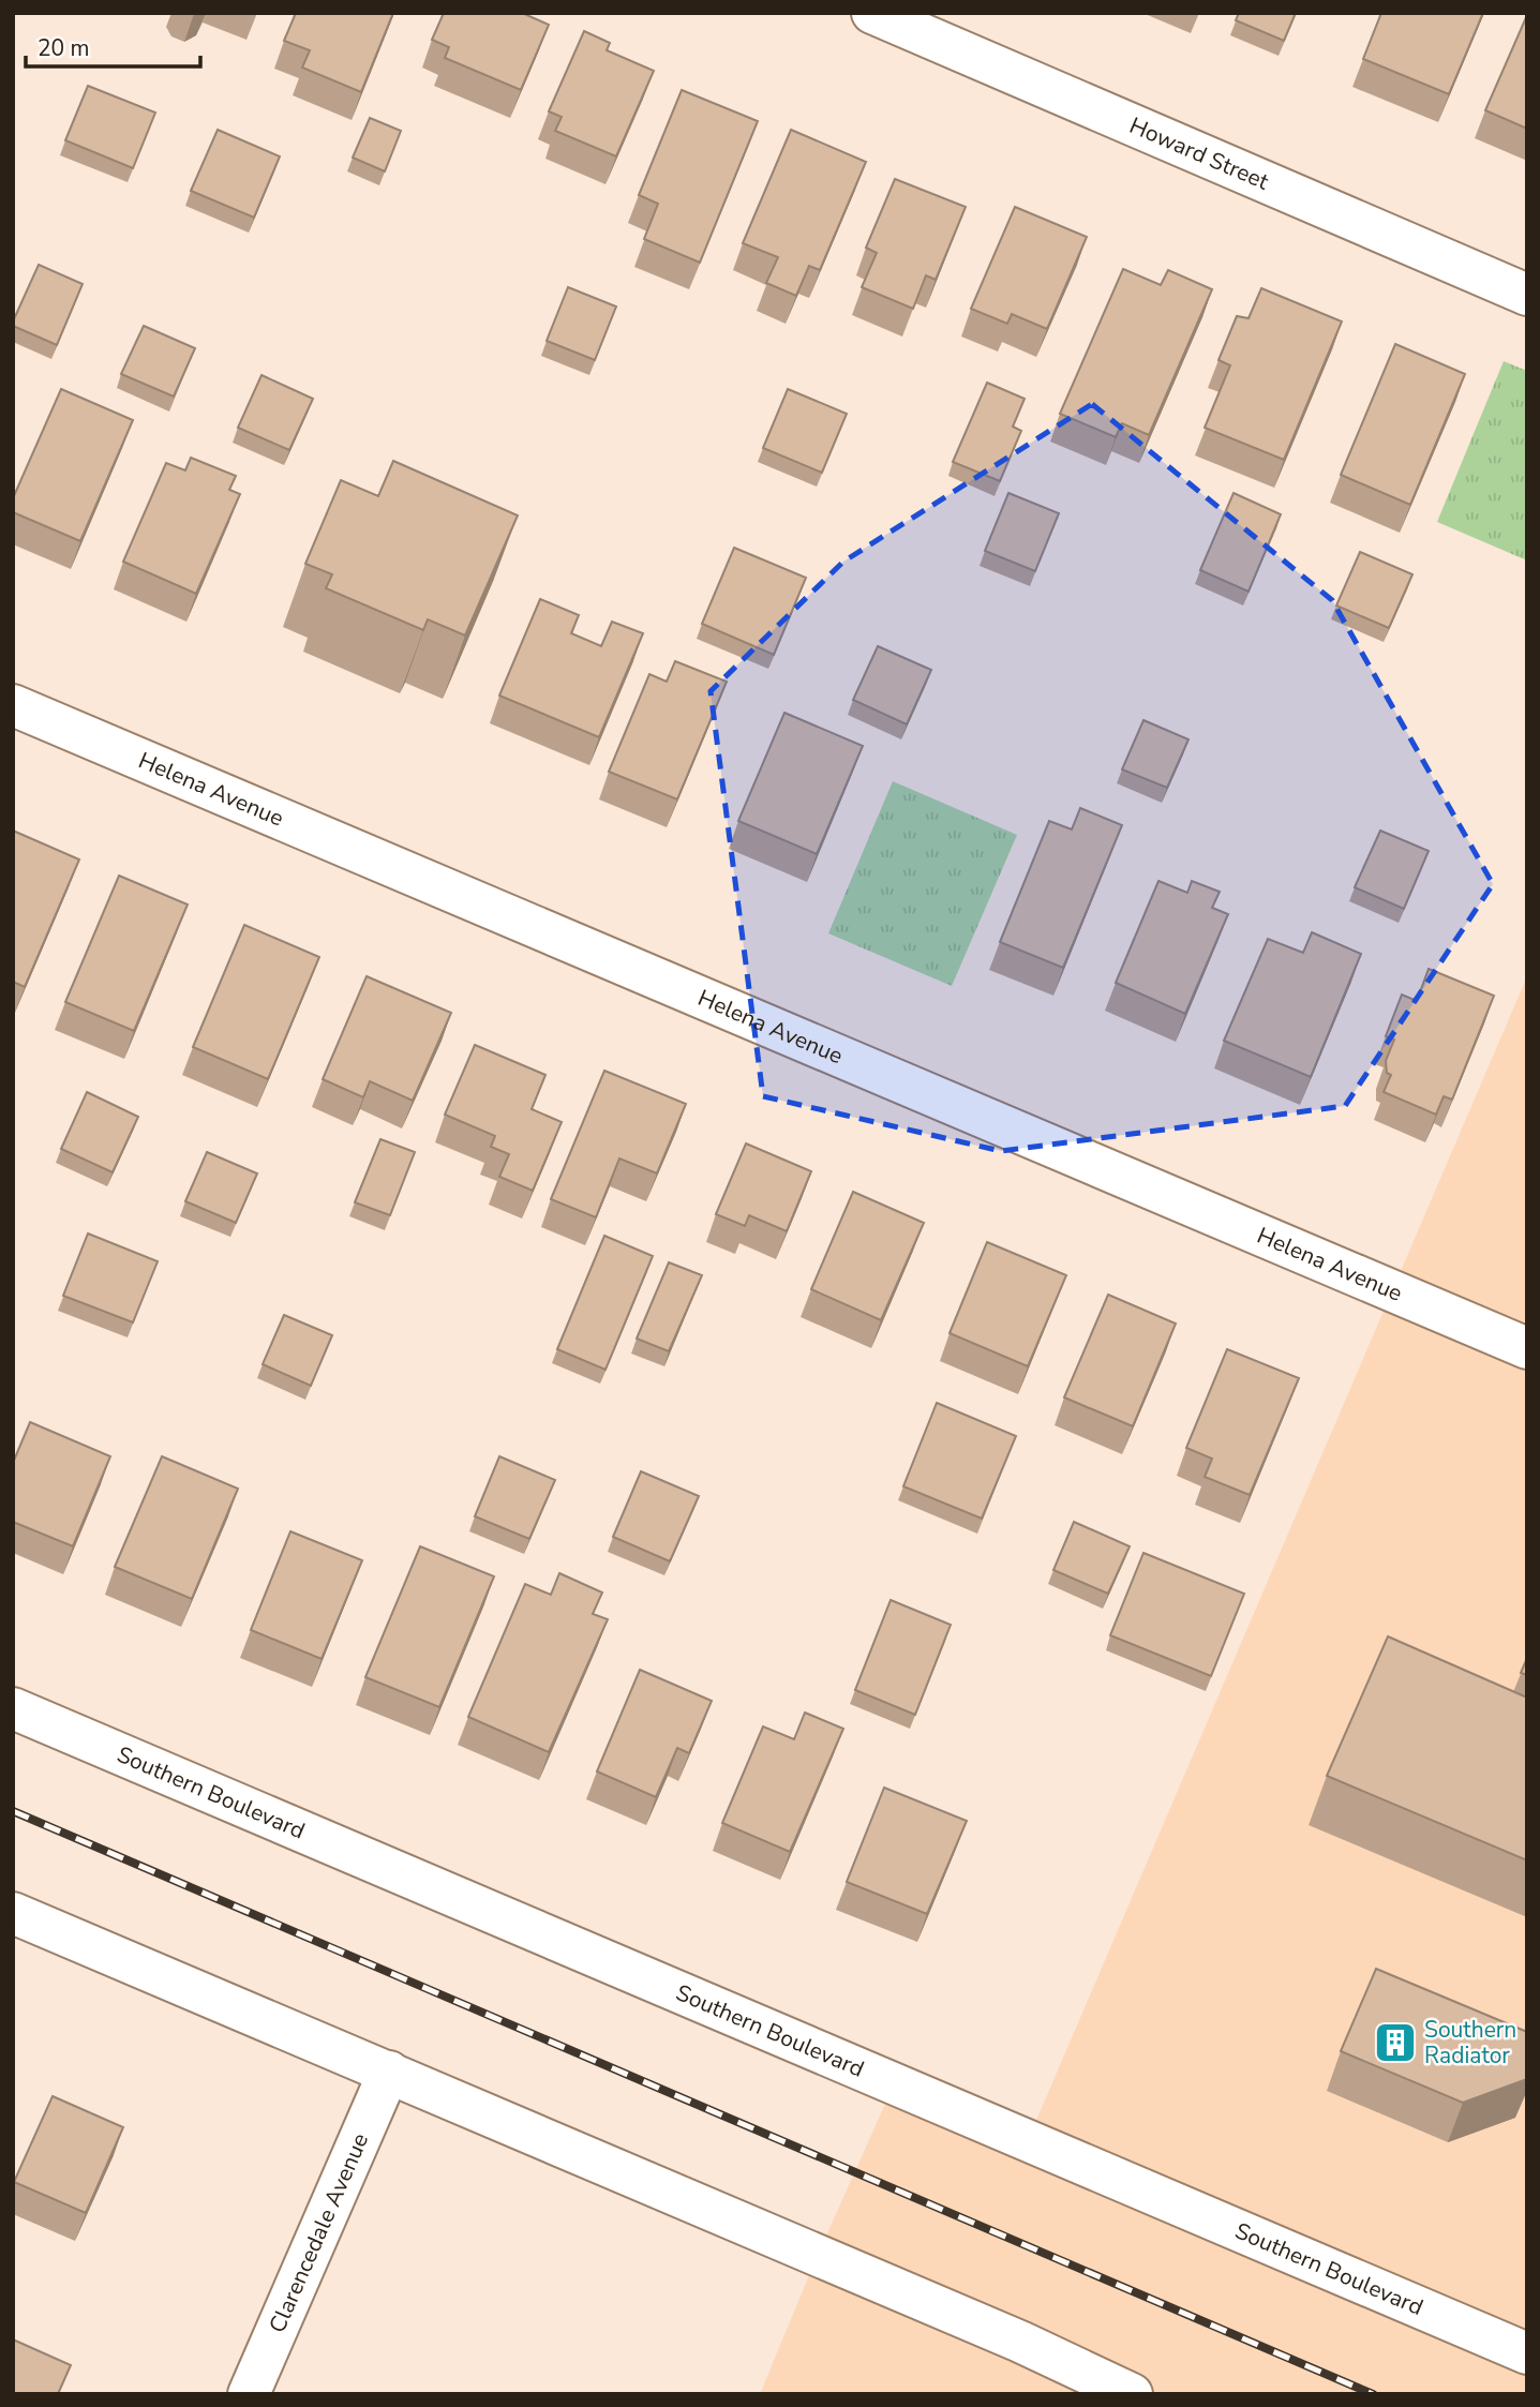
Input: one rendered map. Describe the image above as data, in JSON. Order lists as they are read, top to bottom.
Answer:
{
  "streets": {
    "street": [
      "Howard Street",
      "Helena Avenue",
      "Southern Boulevard",
      "Clarencedale Avenue"
    ]
  },
  "places": {
    "building": ["Southern Radiator"]
  },
  "scale_bar": "20 m"
}
